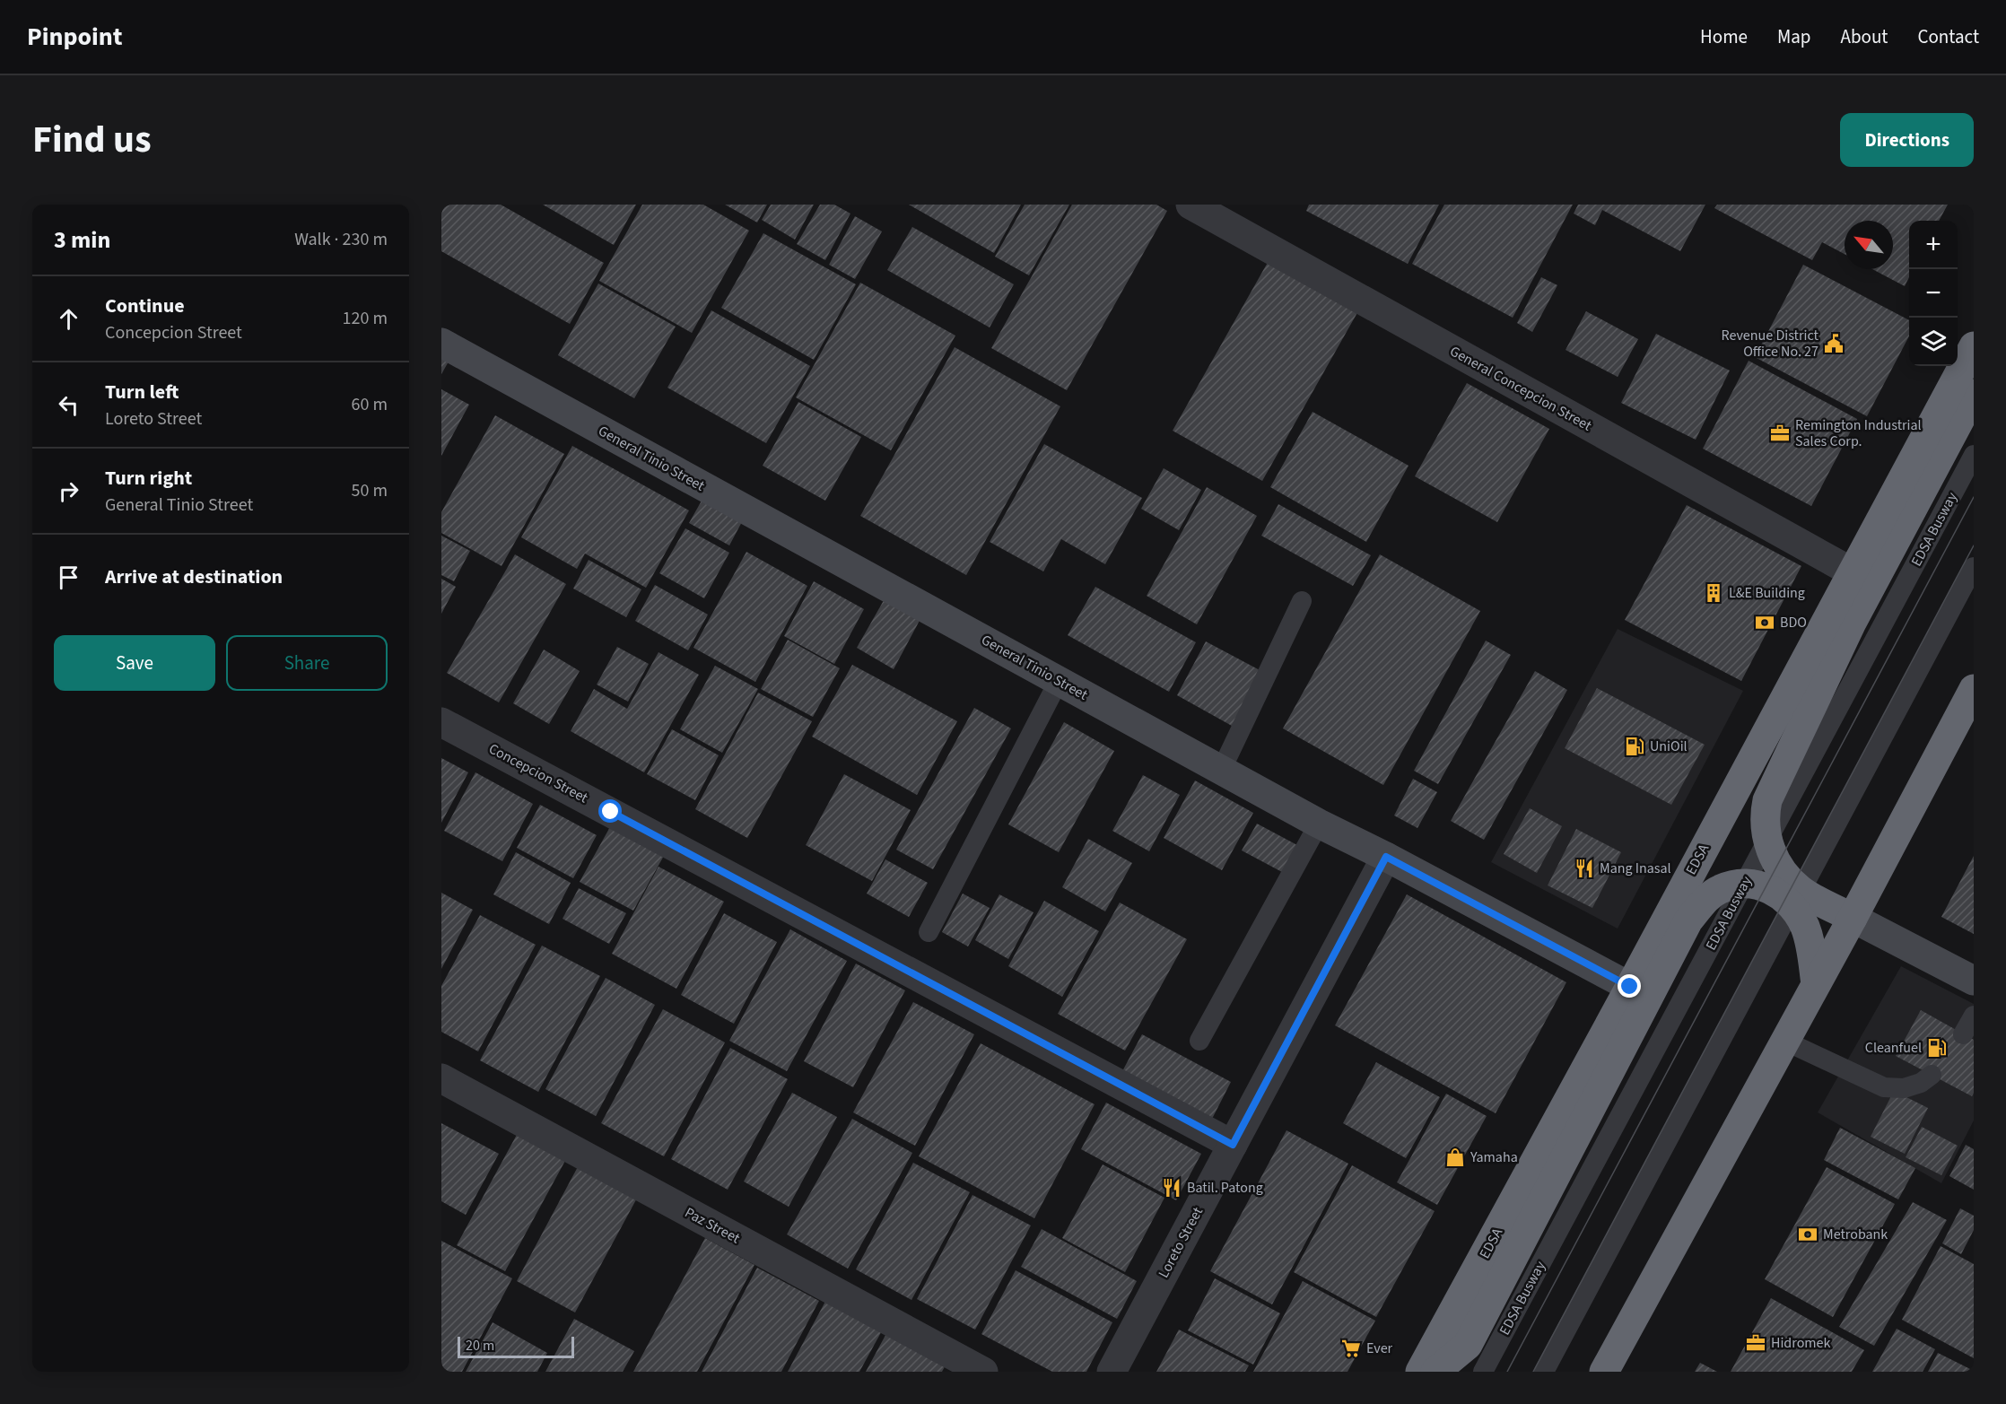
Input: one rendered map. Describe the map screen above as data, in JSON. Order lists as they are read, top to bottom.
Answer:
{
  "streets": {
    "highway": ["EDSA"],
    "street": [
      "General Concepcion Street",
      "General Tinio Street",
      "Concepcion Street",
      "Paz Street",
      "Loreto Street"
    ],
    "lane": ["EDSA Busway"]
  },
  "crossings": [
    ["General Concepcion Street", "EDSA"],
    ["General Tinio Street", "EDSA"],
    ["General Tinio Street", "Loreto Street"],
    ["Concepcion Street", "Loreto Street"]
  ],
  "places": {
    "public building": ["Revenue District Office No. 27"],
    "office": ["Remington Industrial Sales Corp.", "Hidromek"],
    "building": ["L&E Building"],
    "bank": ["BDO", "Metrobank"],
    "fuel station": ["UniOil", "Cleanfuel"],
    "restaurant": ["Mang Inasal", "Batil. Patong"],
    "shop": ["Yamaha"],
    "supermarket": ["Ever"]
  },
  "scale_bar": "20 m",
  "north": "top left",
  "page": {
    "header": "Pinpoint",
    "nav": [
      "Home",
      "Map",
      "About",
      "Contact"
    ],
    "title": "Find us",
    "buttons": [
      "Directions",
      ["Save", "Share"]
    ],
    "heading": ["3 min", "Walk · 230 m"],
    "map_buttons": ["+", "−"],
    "list": [
      ["Continue", "Concepcion Street", "120 m"],
      ["Turn left", "Loreto Street", "60 m"],
      ["Turn right", "General Tinio Street", "50 m"],
      "Arrive at destination"
    ],
    "scale": "20 m"
  }
}
